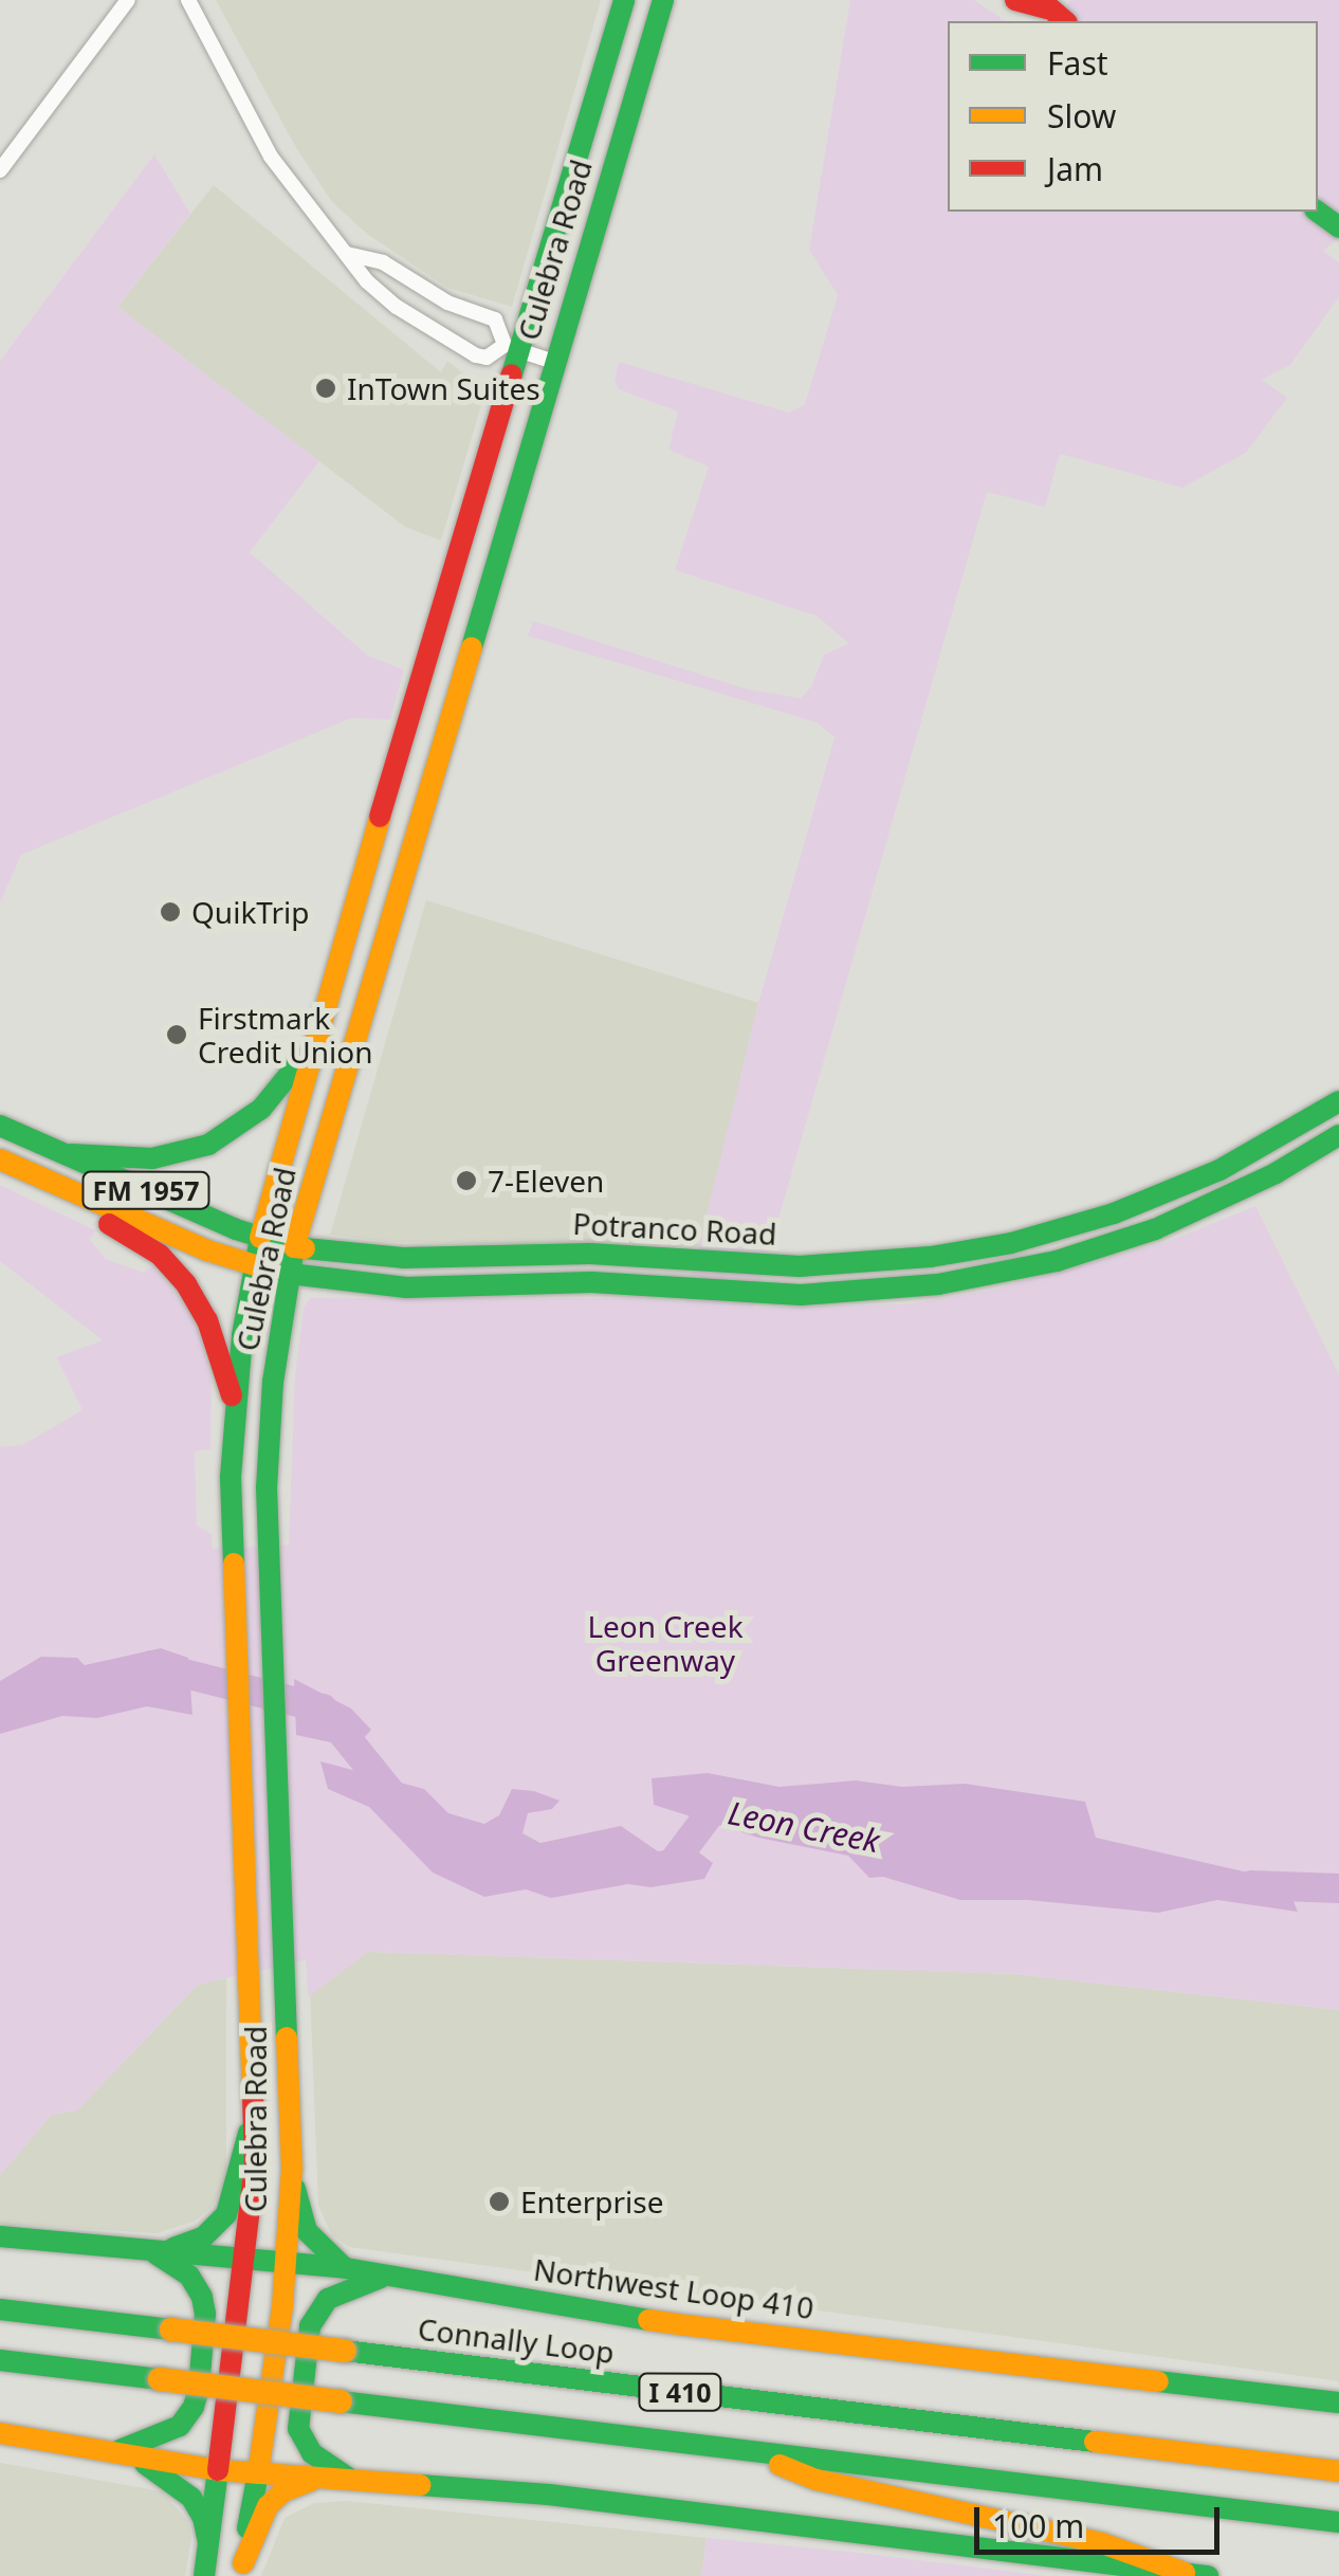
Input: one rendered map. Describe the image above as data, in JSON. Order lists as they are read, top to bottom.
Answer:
{
  "streets": {
    "main road": [
      "Culebra Road",
      "FM 1957",
      "Potranco Road",
      "Northwest Loop 410",
      "Connally Loop",
      "I 410"
    ]
  },
  "crossings": [
    ["Culebra Road", "Potranco Road"],
    ["Culebra Road", "Northwest Loop 410"]
  ],
  "water": ["Leon Creek"],
  "parks": ["Leon Creek Greenway"],
  "places": [
    "InTown Suites",
    "QuikTrip",
    "Firstmark Credit Union",
    "7-Eleven",
    "Enterprise"
  ],
  "legend": ["Fast", "Slow", "Jam"],
  "scale_bar": "100 m"
}
